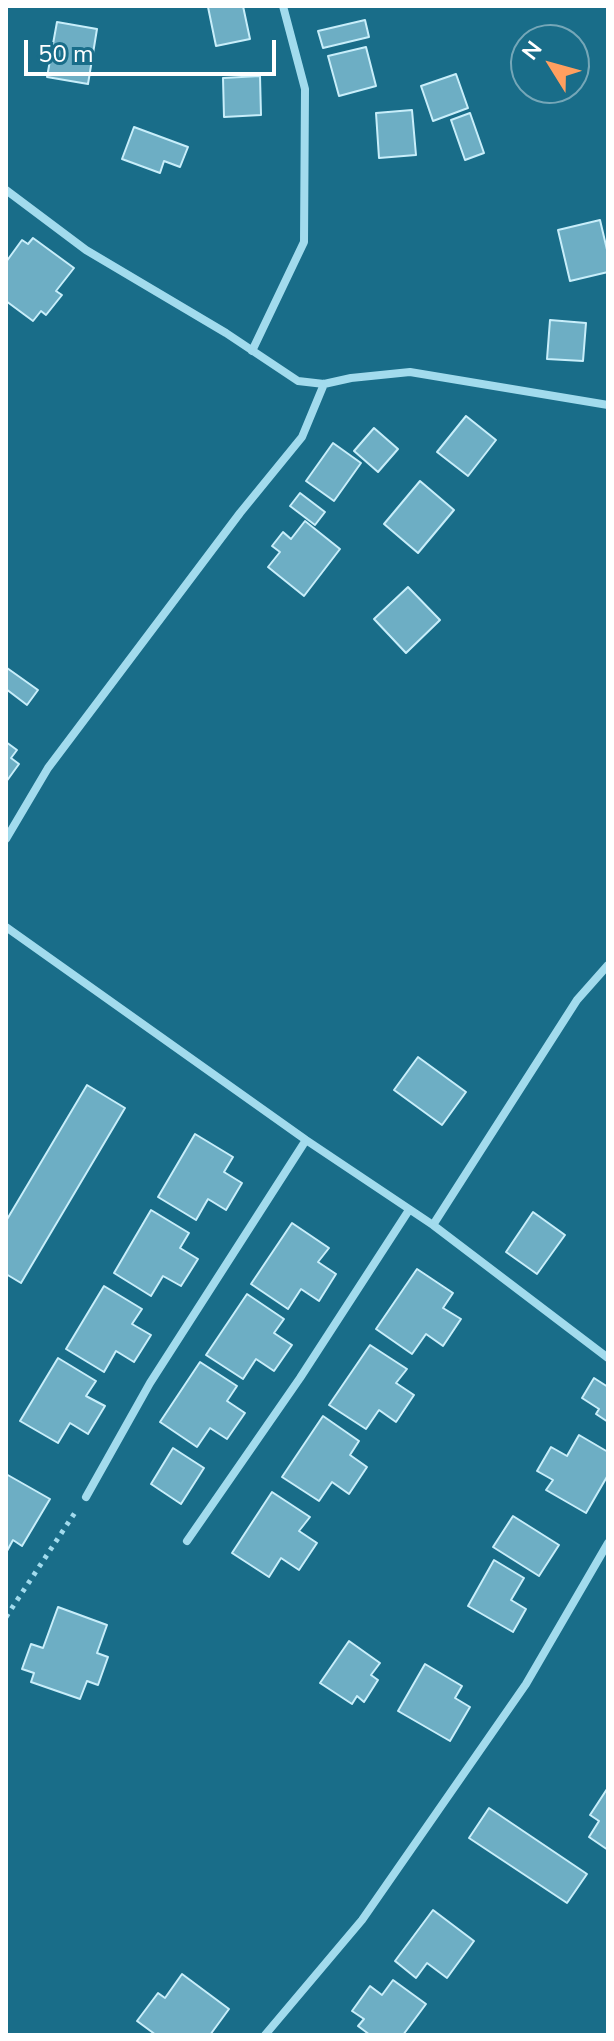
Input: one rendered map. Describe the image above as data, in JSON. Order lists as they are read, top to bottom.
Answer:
{
  "scale_bar": "50 m",
  "north": "top left"
}
